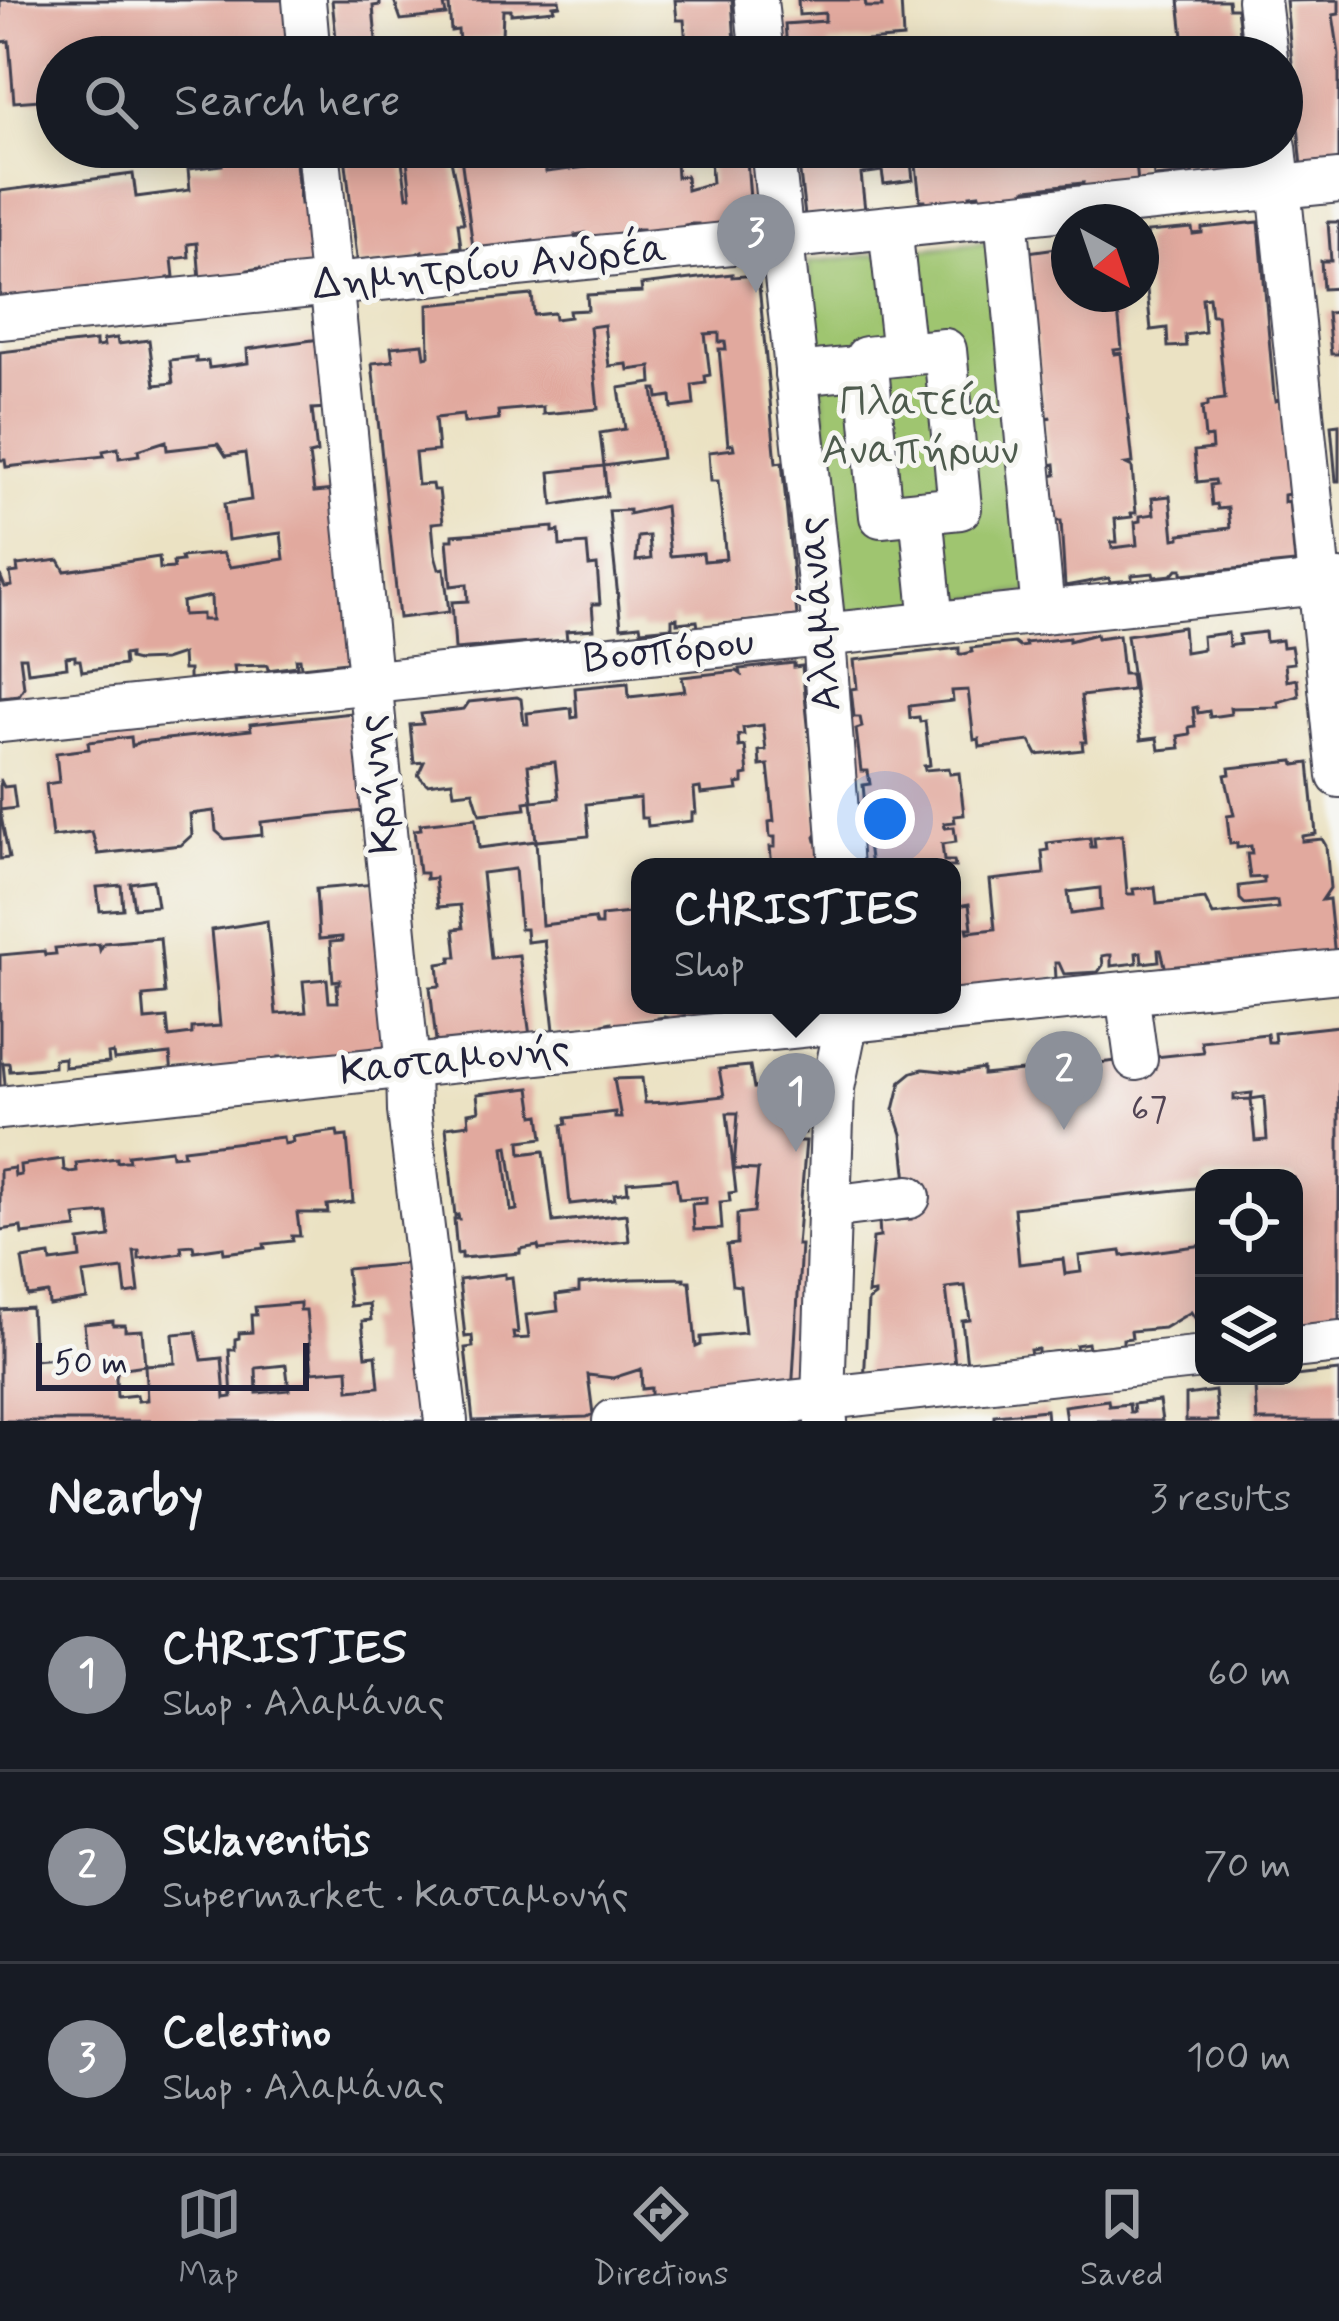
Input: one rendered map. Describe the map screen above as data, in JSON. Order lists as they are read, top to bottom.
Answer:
{
  "streets": {
    "street": [
      "Δημητρίου Ανδρέα",
      "Αλαμάνας",
      "Βοσπόρου",
      "Κρήνης",
      "Κασταμονής"
    ]
  },
  "crossings": [
    ["Δημητρίου Ανδρέα", "Αλαμάνας"],
    ["Δημητρίου Ανδρέα", "Κρήνης"],
    ["Αλαμάνας", "Βοσπόρου"],
    ["Βοσπόρου", "Κρήνης"],
    ["Κρήνης", "Κασταμονής"]
  ],
  "parks": ["Πλατεία Αναπήρων"],
  "house_numbers": ["67"],
  "scale_bar": "50 m",
  "north": "bottom right",
  "page": {
    "search": "Search here",
    "pins": ["3", "2", "1"],
    "popup": ["CHRISTIES", "Shop"],
    "scale": "50 m",
    "heading": ["Nearby", "3 results"],
    "list": [
      {
        "mark": "1",
        "name": "CHRISTIES",
        "note": "Shop · Αλαμάνας",
        "value": "60 m"
      },
      {
        "mark": "2",
        "name": "Sklavenitis",
        "note": "Supermarket · Κασταμονής",
        "value": "70 m"
      },
      {
        "mark": "3",
        "name": "Celestino",
        "note": "Shop · Αλαμάνας",
        "value": "100 m"
      }
    ],
    "nav": ["Map", "Directions", "Saved"]
  }
}
